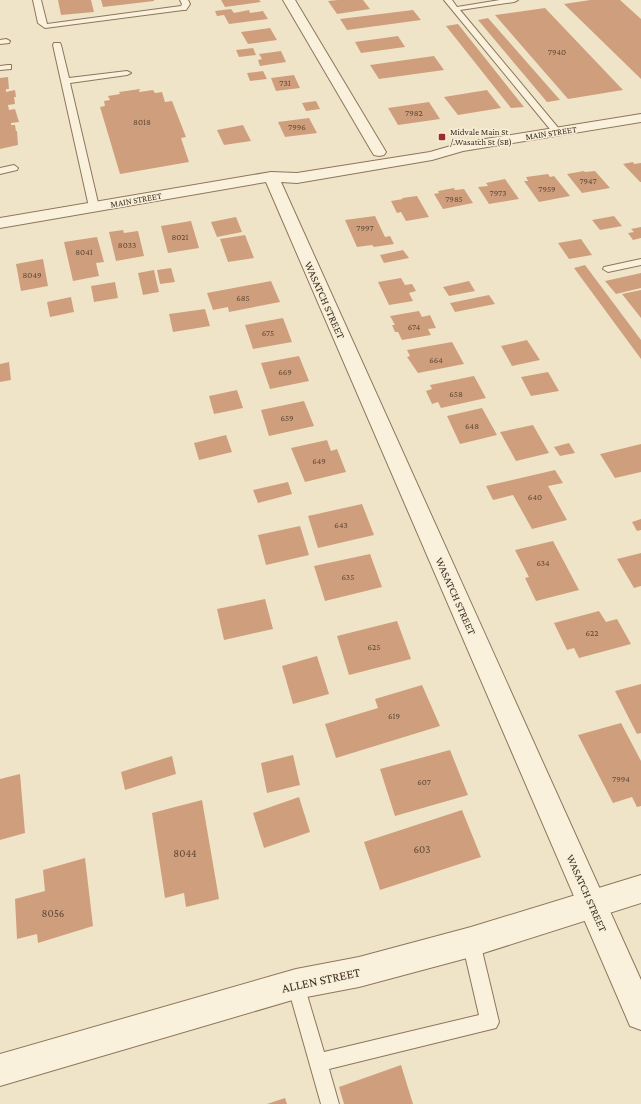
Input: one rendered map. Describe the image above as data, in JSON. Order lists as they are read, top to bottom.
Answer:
{
  "streets": {
    "street": ["MAIN STREET", "WASATCH STREET", "ALLEN STREET"]
  },
  "crossings": [
    ["MAIN STREET", "WASATCH STREET"],
    ["WASATCH STREET", "ALLEN STREET"]
  ],
  "places": {
    "transit": ["Midvale Main St / Wasatch St (SB)"]
  },
  "house_numbers": [
    "7940",
    "731",
    "7982",
    "8018",
    "7996",
    "7947",
    "7959",
    "7973",
    "7985",
    "7997",
    "8021",
    "8033",
    "8041",
    "8049",
    "685",
    "674",
    "675",
    "664",
    "669",
    "658",
    "659",
    "648",
    "649",
    "640",
    "643",
    "634",
    "635",
    "622",
    "625",
    "619",
    "7994",
    "607",
    "603",
    "8044",
    "8056"
  ]
}
